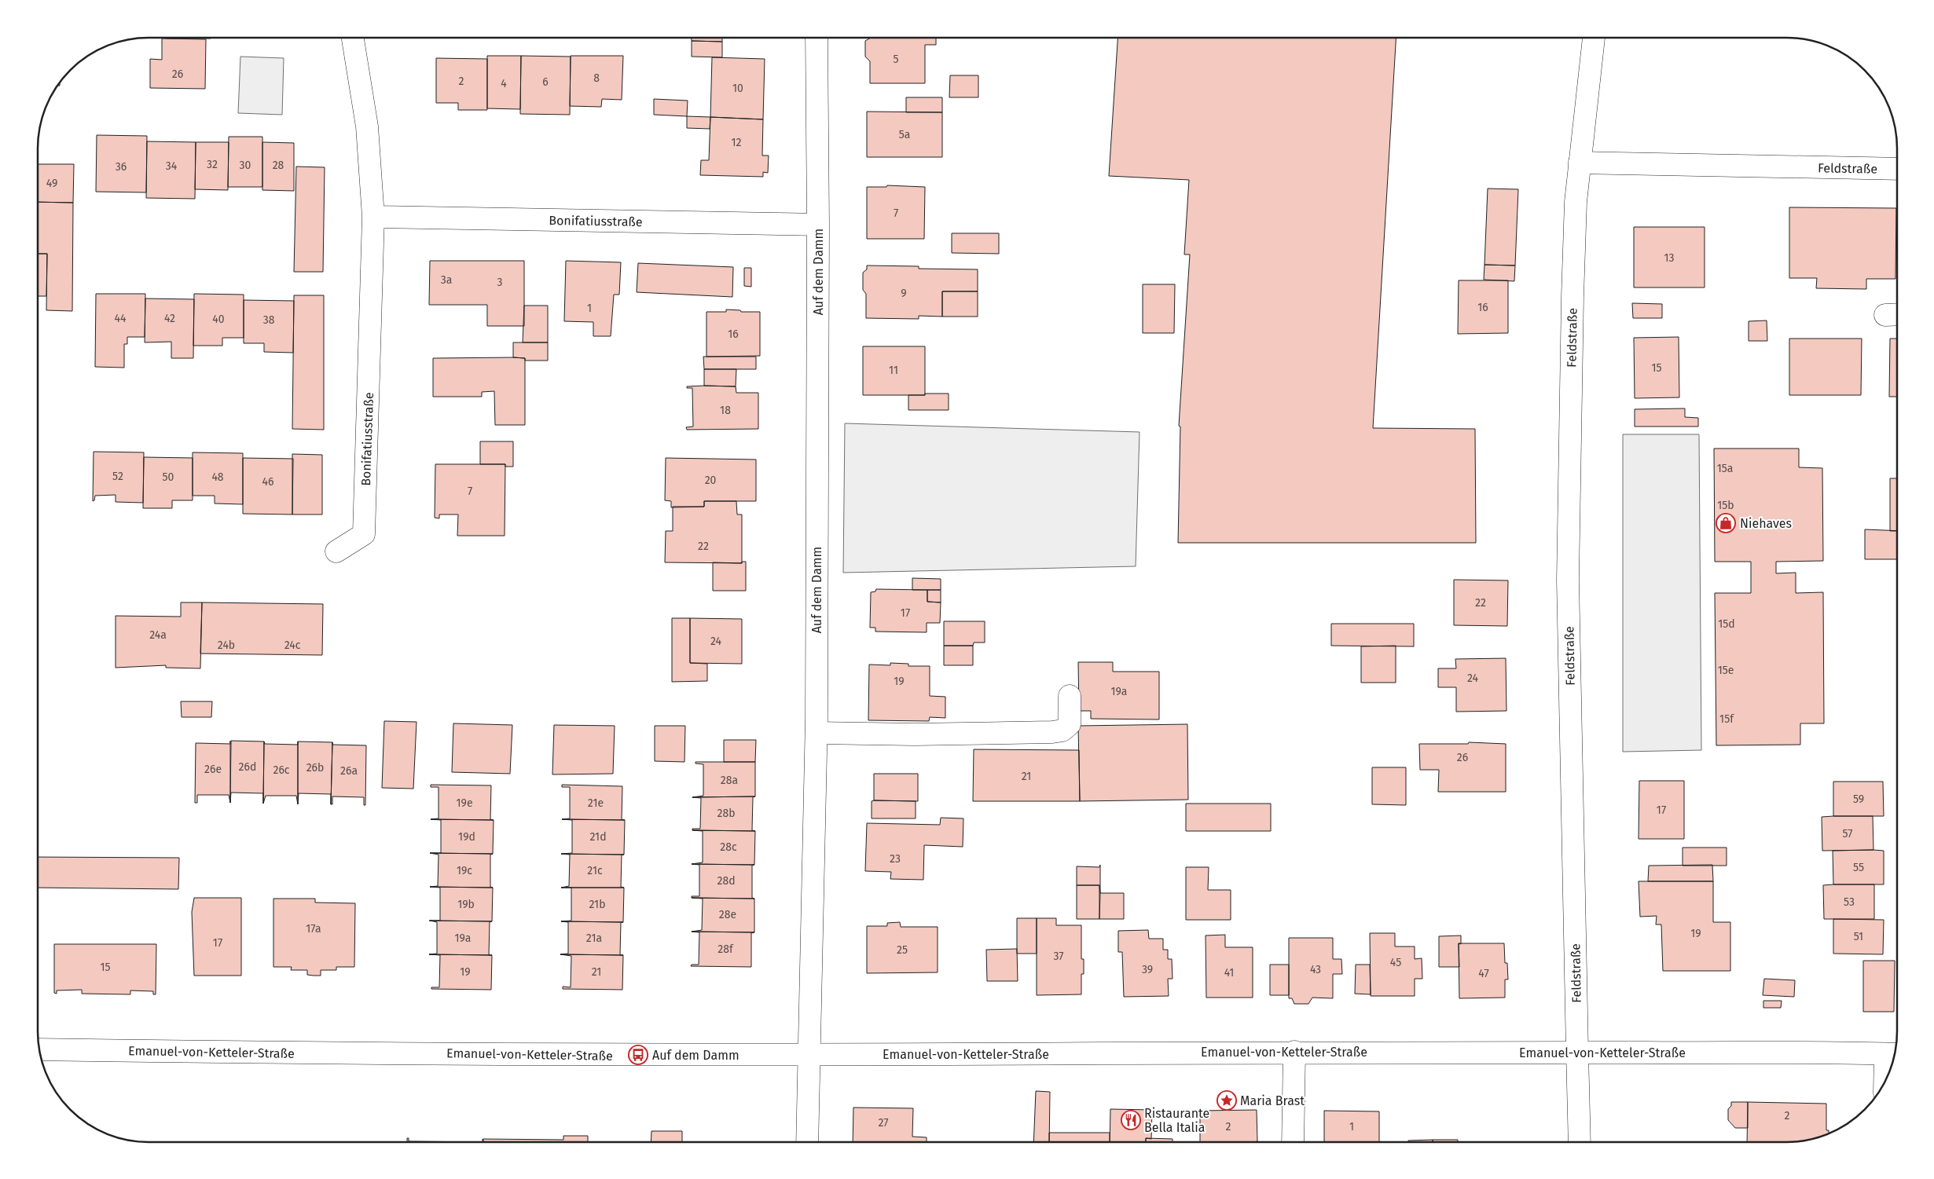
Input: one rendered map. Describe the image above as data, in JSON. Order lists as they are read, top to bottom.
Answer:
{
  "streets": {
    "main road": [
      "Feldstraße",
      "Bonifatiusstraße",
      "Auf dem Damm",
      "Emanuel-von-Ketteler-Straße"
    ]
  },
  "crossings": [
    ["Feldstraße", "Emanuel-von-Ketteler-Straße"],
    ["Bonifatiusstraße", "Auf dem Damm"],
    ["Auf dem Damm", "Emanuel-von-Ketteler-Straße"]
  ],
  "places": {
    "shop": ["Niehaves"],
    "bus stop": ["Auf dem Damm"],
    "place": ["Maria Brast"],
    "restaurant": ["Ristaurante Bella Italia"]
  },
  "house_numbers": [
    "5",
    "26",
    "8",
    "2",
    "6",
    "4",
    "10",
    "5a",
    "12",
    "32",
    "30",
    "28",
    "34",
    "36",
    "49",
    "7",
    "13",
    "3a",
    "3",
    "9",
    "16",
    "1",
    "44",
    "42",
    "40",
    "38",
    "16",
    "15",
    "11",
    "18",
    "15a",
    "52",
    "50",
    "48",
    "20",
    "46",
    "7",
    "15b",
    "22",
    "22",
    "17",
    "15d",
    "24a",
    "24",
    "24b",
    "24c",
    "15e",
    "24",
    "19",
    "19a",
    "15f",
    "26",
    "26d",
    "26b",
    "26e",
    "26c",
    "26a",
    "21",
    "28a",
    "59",
    "19e",
    "21e",
    "17",
    "28b",
    "57",
    "19d",
    "21d",
    "28c",
    "23",
    "55",
    "19c",
    "21c",
    "28d",
    "53",
    "19b",
    "21b",
    "28e",
    "17a",
    "19",
    "51",
    "19a",
    "21a",
    "17",
    "28f",
    "25",
    "37",
    "45",
    "15",
    "39",
    "43",
    "19",
    "21",
    "41",
    "47",
    "2",
    "27",
    "2",
    "1"
  ]
}
